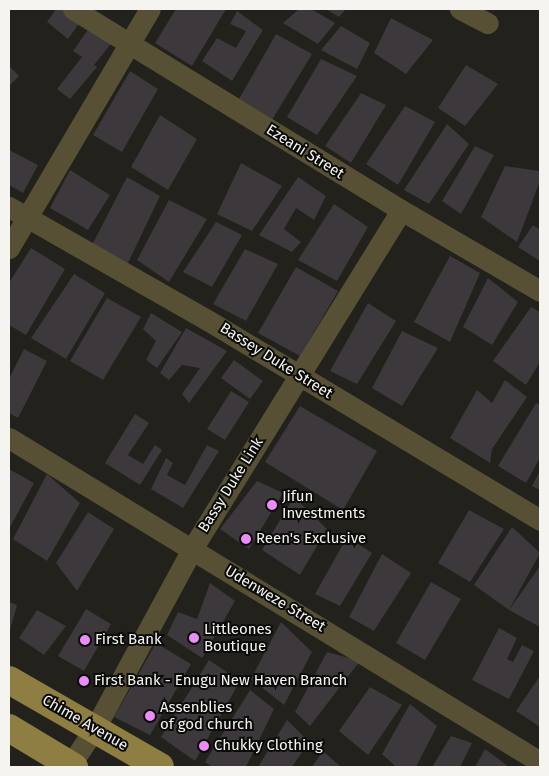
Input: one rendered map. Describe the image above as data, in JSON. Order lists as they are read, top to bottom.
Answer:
{
  "streets": {
    "main road": ["Chime Avenue"],
    "street": [
      "Ezeani Street",
      "Bassey Duke Street",
      "Bassy Duke Link",
      "Udenweze Street"
    ]
  },
  "crossings": [
    ["Ezeani Street", "Bassy Duke Link"],
    ["Bassey Duke Street", "Bassy Duke Link"],
    ["Bassy Duke Link", "Udenweze Street"],
    ["Bassy Duke Link", "Chime Avenue"]
  ],
  "places": [
    "Jifun Investments",
    "Reen's Exclusive",
    "Littleones Boutique",
    "First Bank",
    "First Bank - Enugu New Haven Branch",
    "Assenblies of god church",
    "Chukky Clothing"
  ]
}
